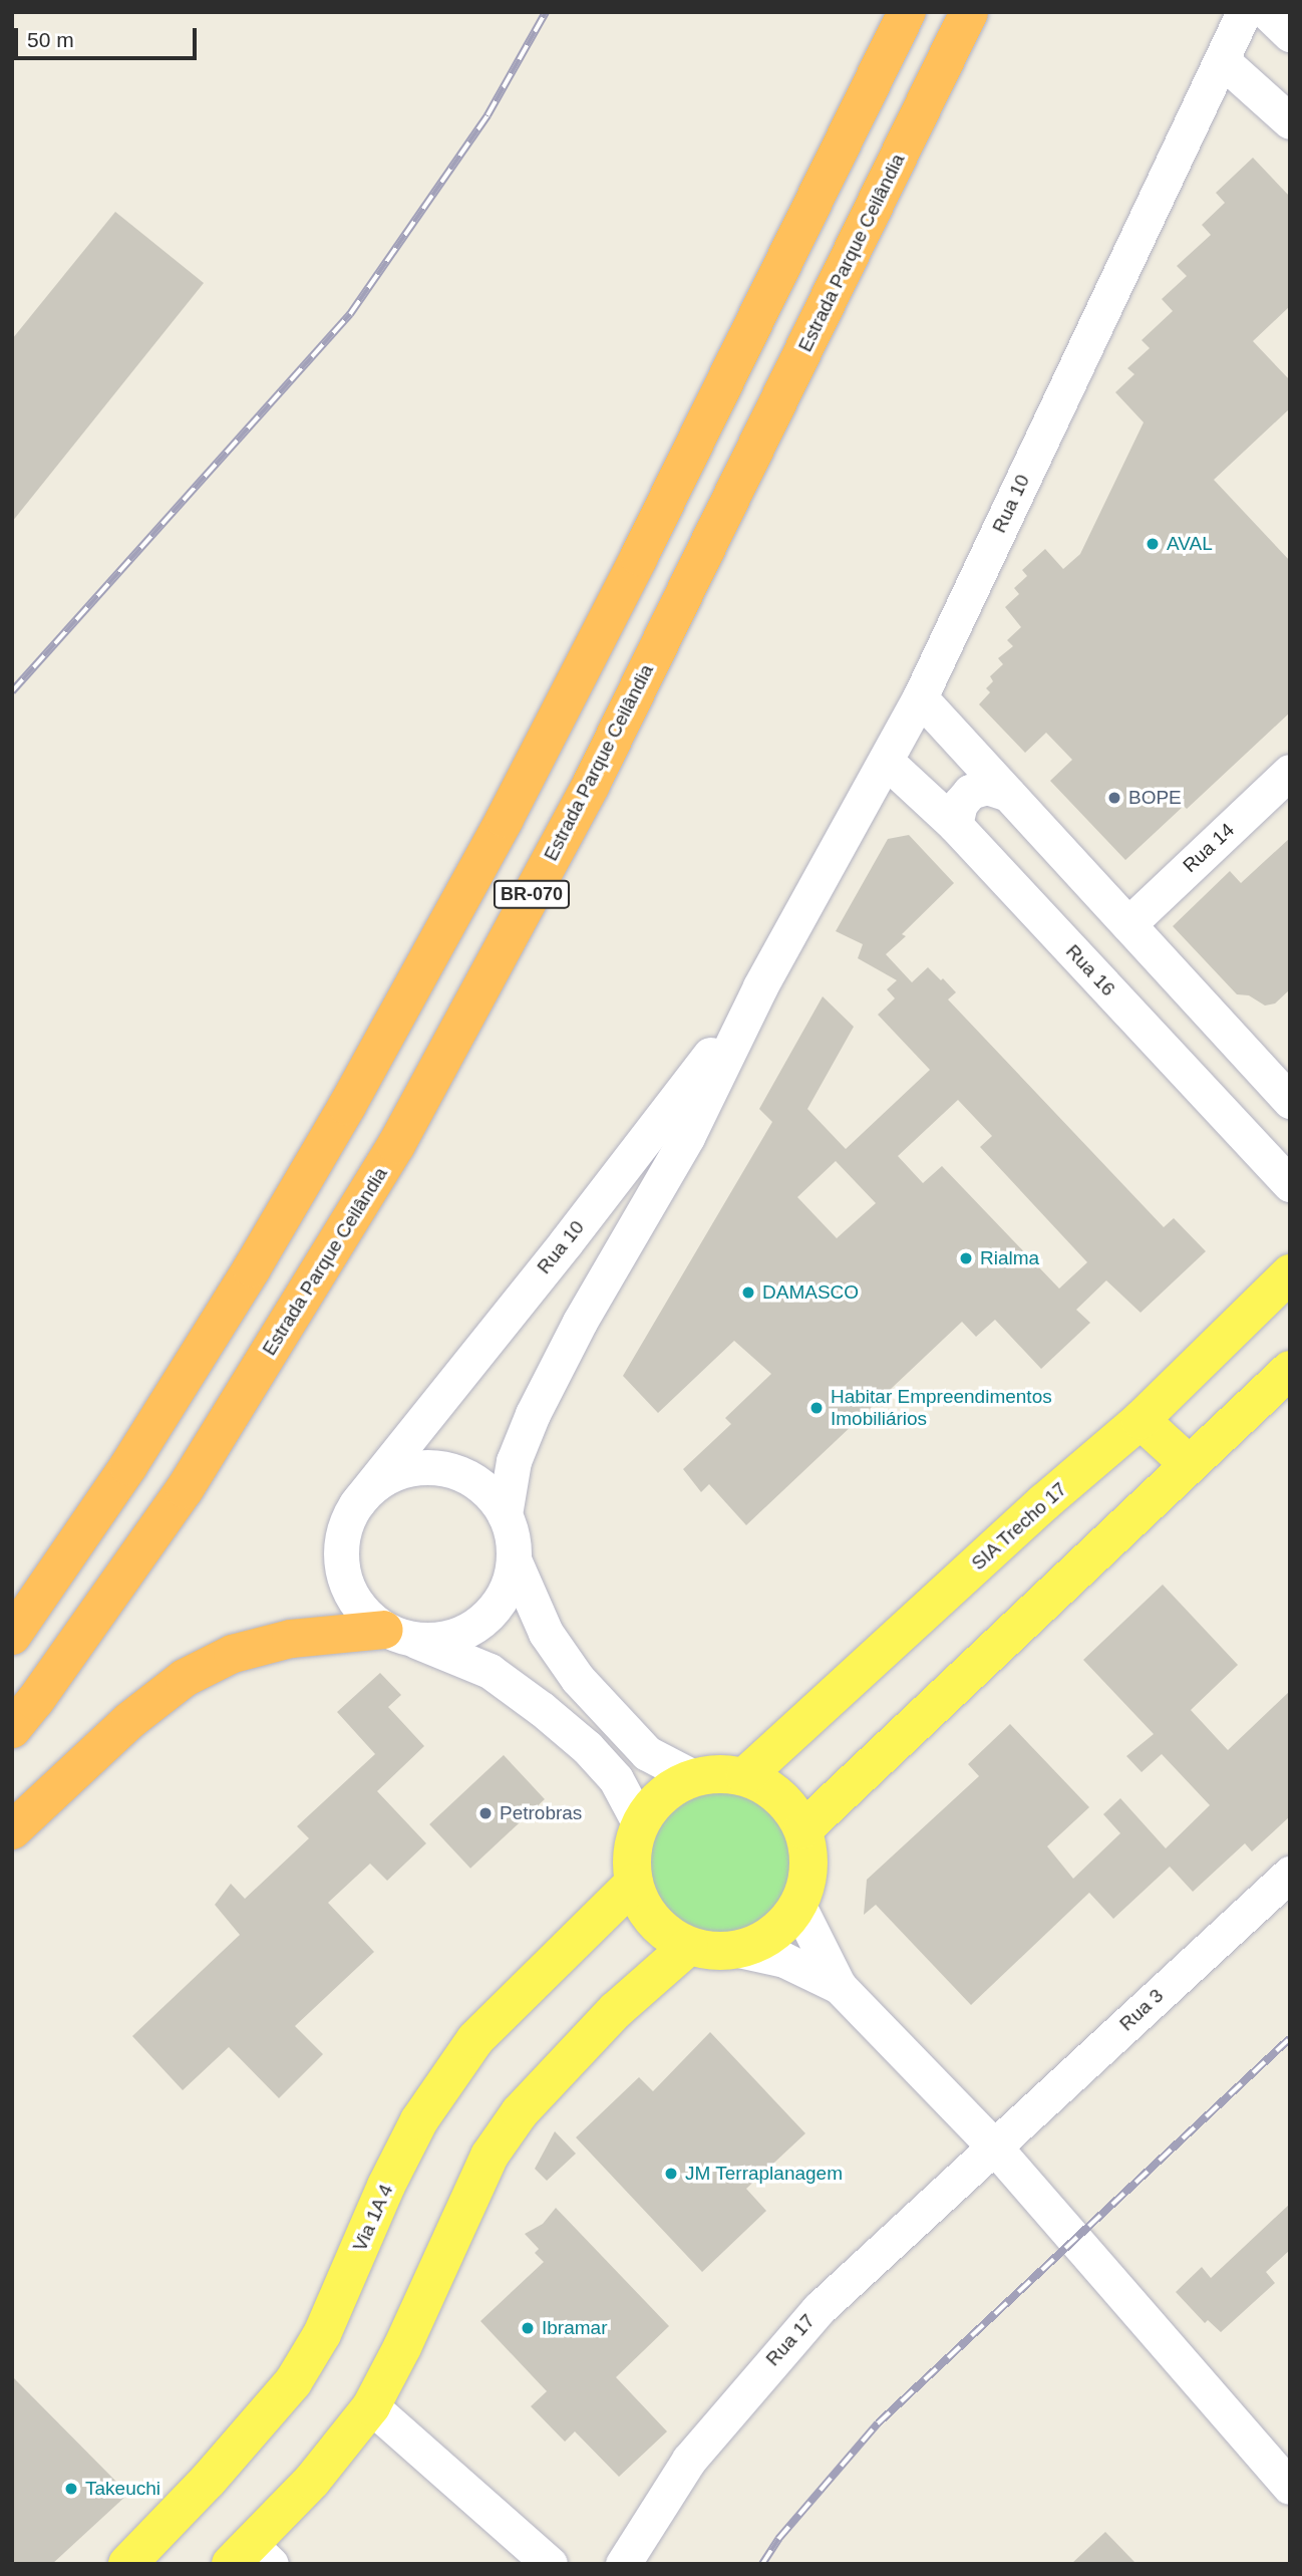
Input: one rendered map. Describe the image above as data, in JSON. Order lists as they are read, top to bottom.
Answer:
{
  "streets": {
    "highway": ["Estrada Parque Ceilândia", "BR-070"],
    "main road": ["SIA Trecho 17", "Via 1A 4"],
    "street": [
      "Rua 10",
      "Rua 14",
      "Rua 16",
      "Rua 3",
      "Rua 17"
    ]
  },
  "crossings": [
    ["Rua 10", "Rua 16"],
    ["SIA Trecho 17", "Via 1A 4"],
    ["Rua 3", "Rua 17"]
  ],
  "places": [
    "AVAL",
    "BOPE",
    "Rialma",
    "DAMASCO",
    "Habitar Empreendimentos Imobiliários",
    "Petrobras",
    "JM Terraplanagem",
    "Ibramar",
    "Takeuchi"
  ],
  "scale_bar": "50 m"
}
